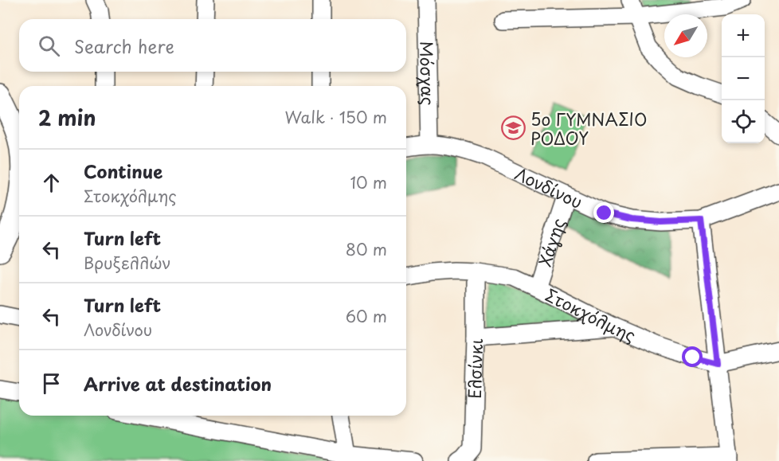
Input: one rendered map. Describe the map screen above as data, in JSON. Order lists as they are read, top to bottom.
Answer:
{
  "streets": {
    "street": [
      "Μόσχας",
      "Λονδίνου",
      "Χάγης",
      "Στοκχόλμης",
      "Ελσίνκι"
    ]
  },
  "crossings": [
    ["Μόσχας", "Λονδίνου"],
    ["Λονδίνου", "Χάγης"],
    ["Χάγης", "Στοκχόλμης"],
    ["Στοκχόλμης", "Ελσίνκι"]
  ],
  "places": {
    "school or university": ["5ο ΓΥΜΝΑΣΙΟ ΡΟΔΟΥ"]
  },
  "north": "bottom left",
  "page": {
    "map_buttons": ["+", "−"],
    "search": "Search here",
    "heading": ["2 min", "Walk · 150 m"],
    "list": [
      ["Continue", "Στοκχόλμης", "10 m"],
      ["Turn left", "Βρυξελλών", "80 m"],
      ["Turn left", "Λονδίνου", "60 m"],
      "Arrive at destination"
    ]
  }
}
